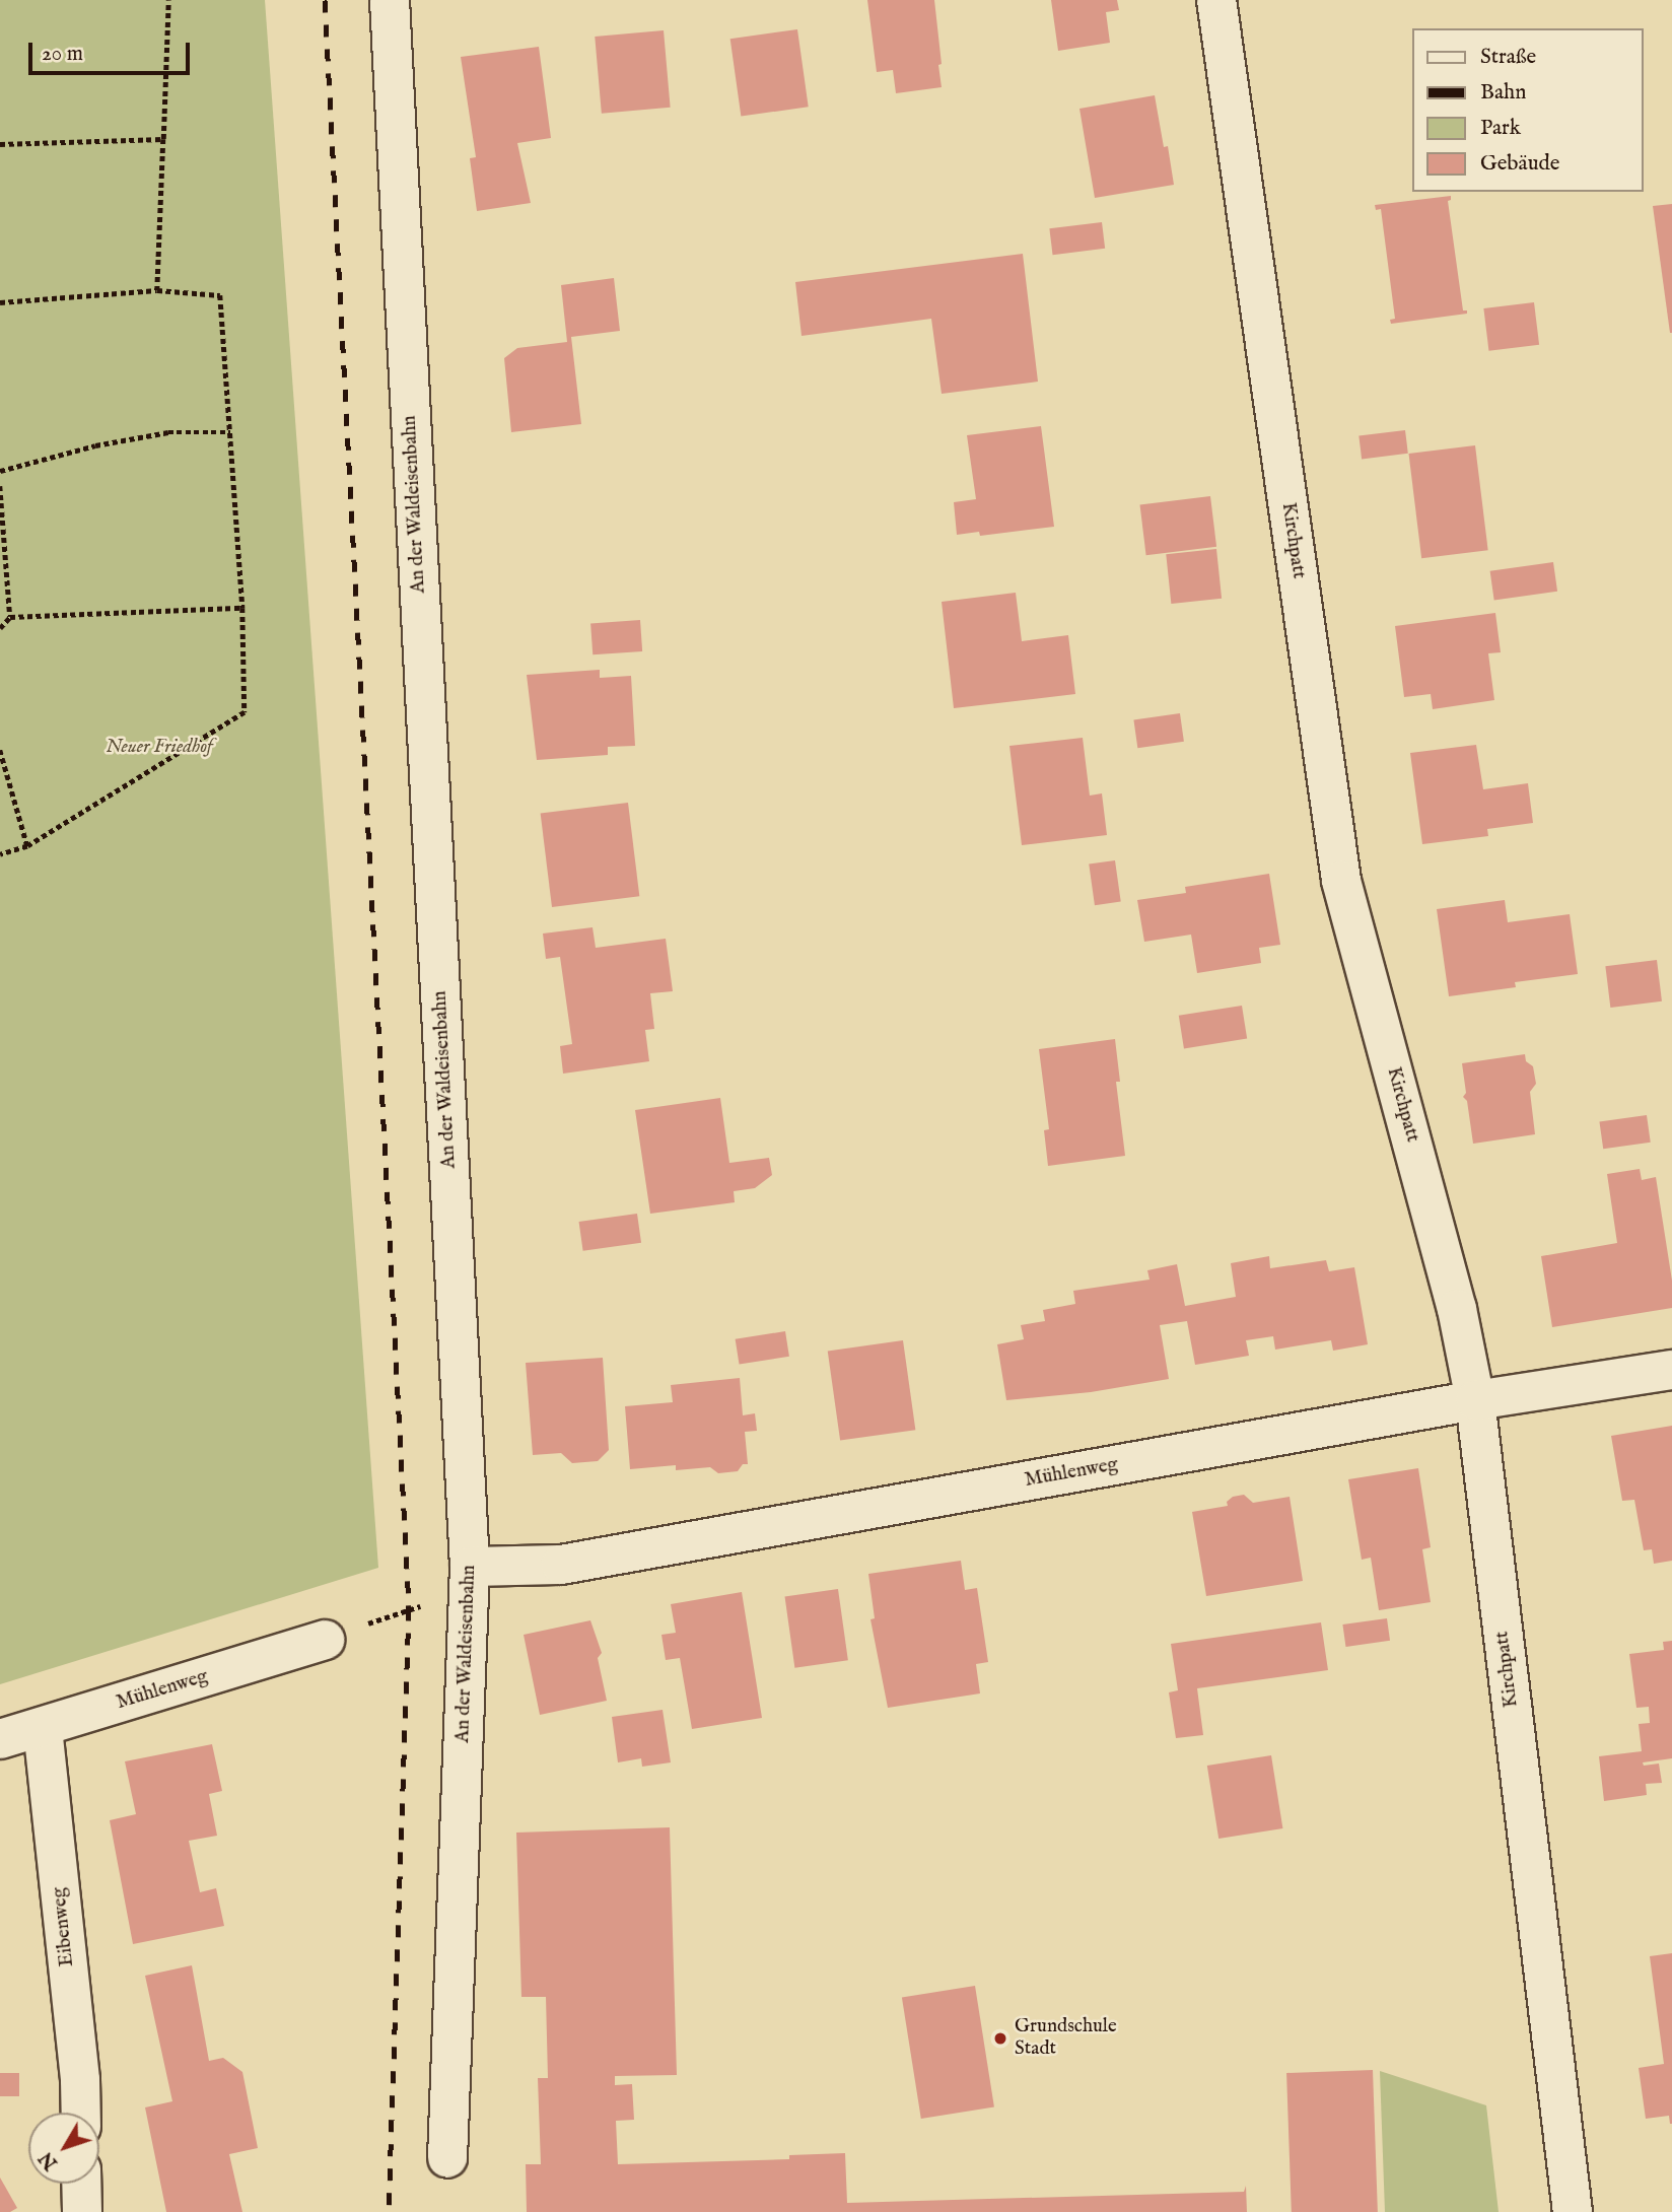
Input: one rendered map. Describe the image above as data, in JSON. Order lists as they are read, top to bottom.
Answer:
{
  "streets": {
    "street": [
      "An der Waldeisenbahn",
      "Kirchpatt",
      "Mühlenweg",
      "Eibenweg"
    ]
  },
  "crossings": [
    ["An der Waldeisenbahn", "Mühlenweg"],
    ["Kirchpatt", "Mühlenweg"],
    ["Mühlenweg", "Eibenweg"]
  ],
  "parks": ["Neuer Friedhof"],
  "places": ["Grundschule Stadt"],
  "legend": [
    "Straße",
    "Bahn",
    "Park",
    "Gebäude"
  ],
  "scale_bar": "20 m",
  "north": "bottom left"
}
